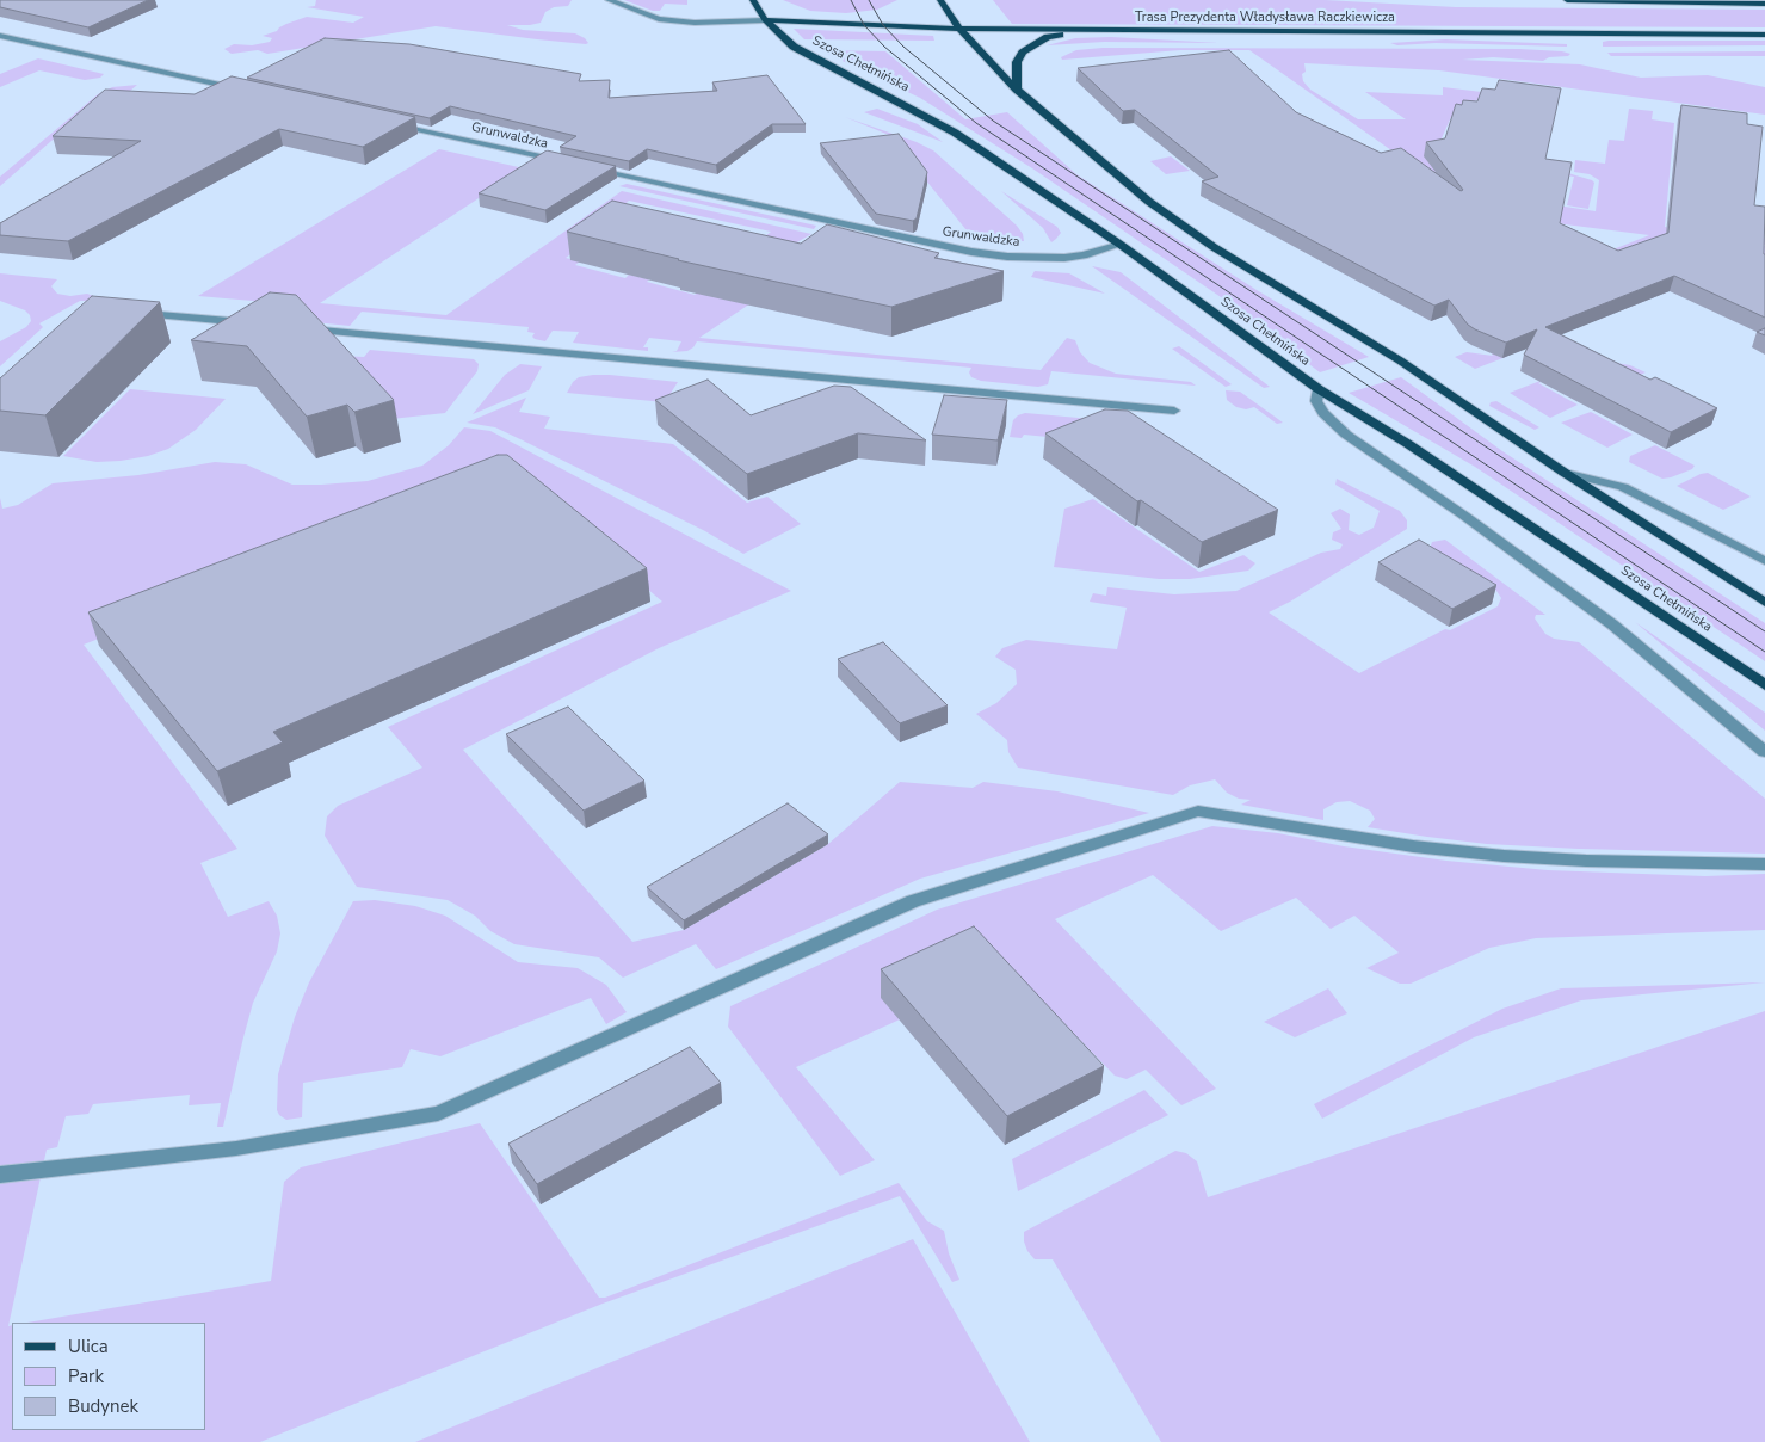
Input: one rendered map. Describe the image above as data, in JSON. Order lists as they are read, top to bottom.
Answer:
{
  "streets": {
    "main road": ["Trasa Prezydenta Władysława Raczkiewicza", "Szosa Chełmińska"],
    "street": ["Grunwaldzka"]
  },
  "crossings": [
    ["Trasa Prezydenta Władysława Raczkiewicza", "Szosa Chełmińska"],
    ["Szosa Chełmińska", "Grunwaldzka"]
  ],
  "legend": ["Ulica", "Park", "Budynek"]
}
